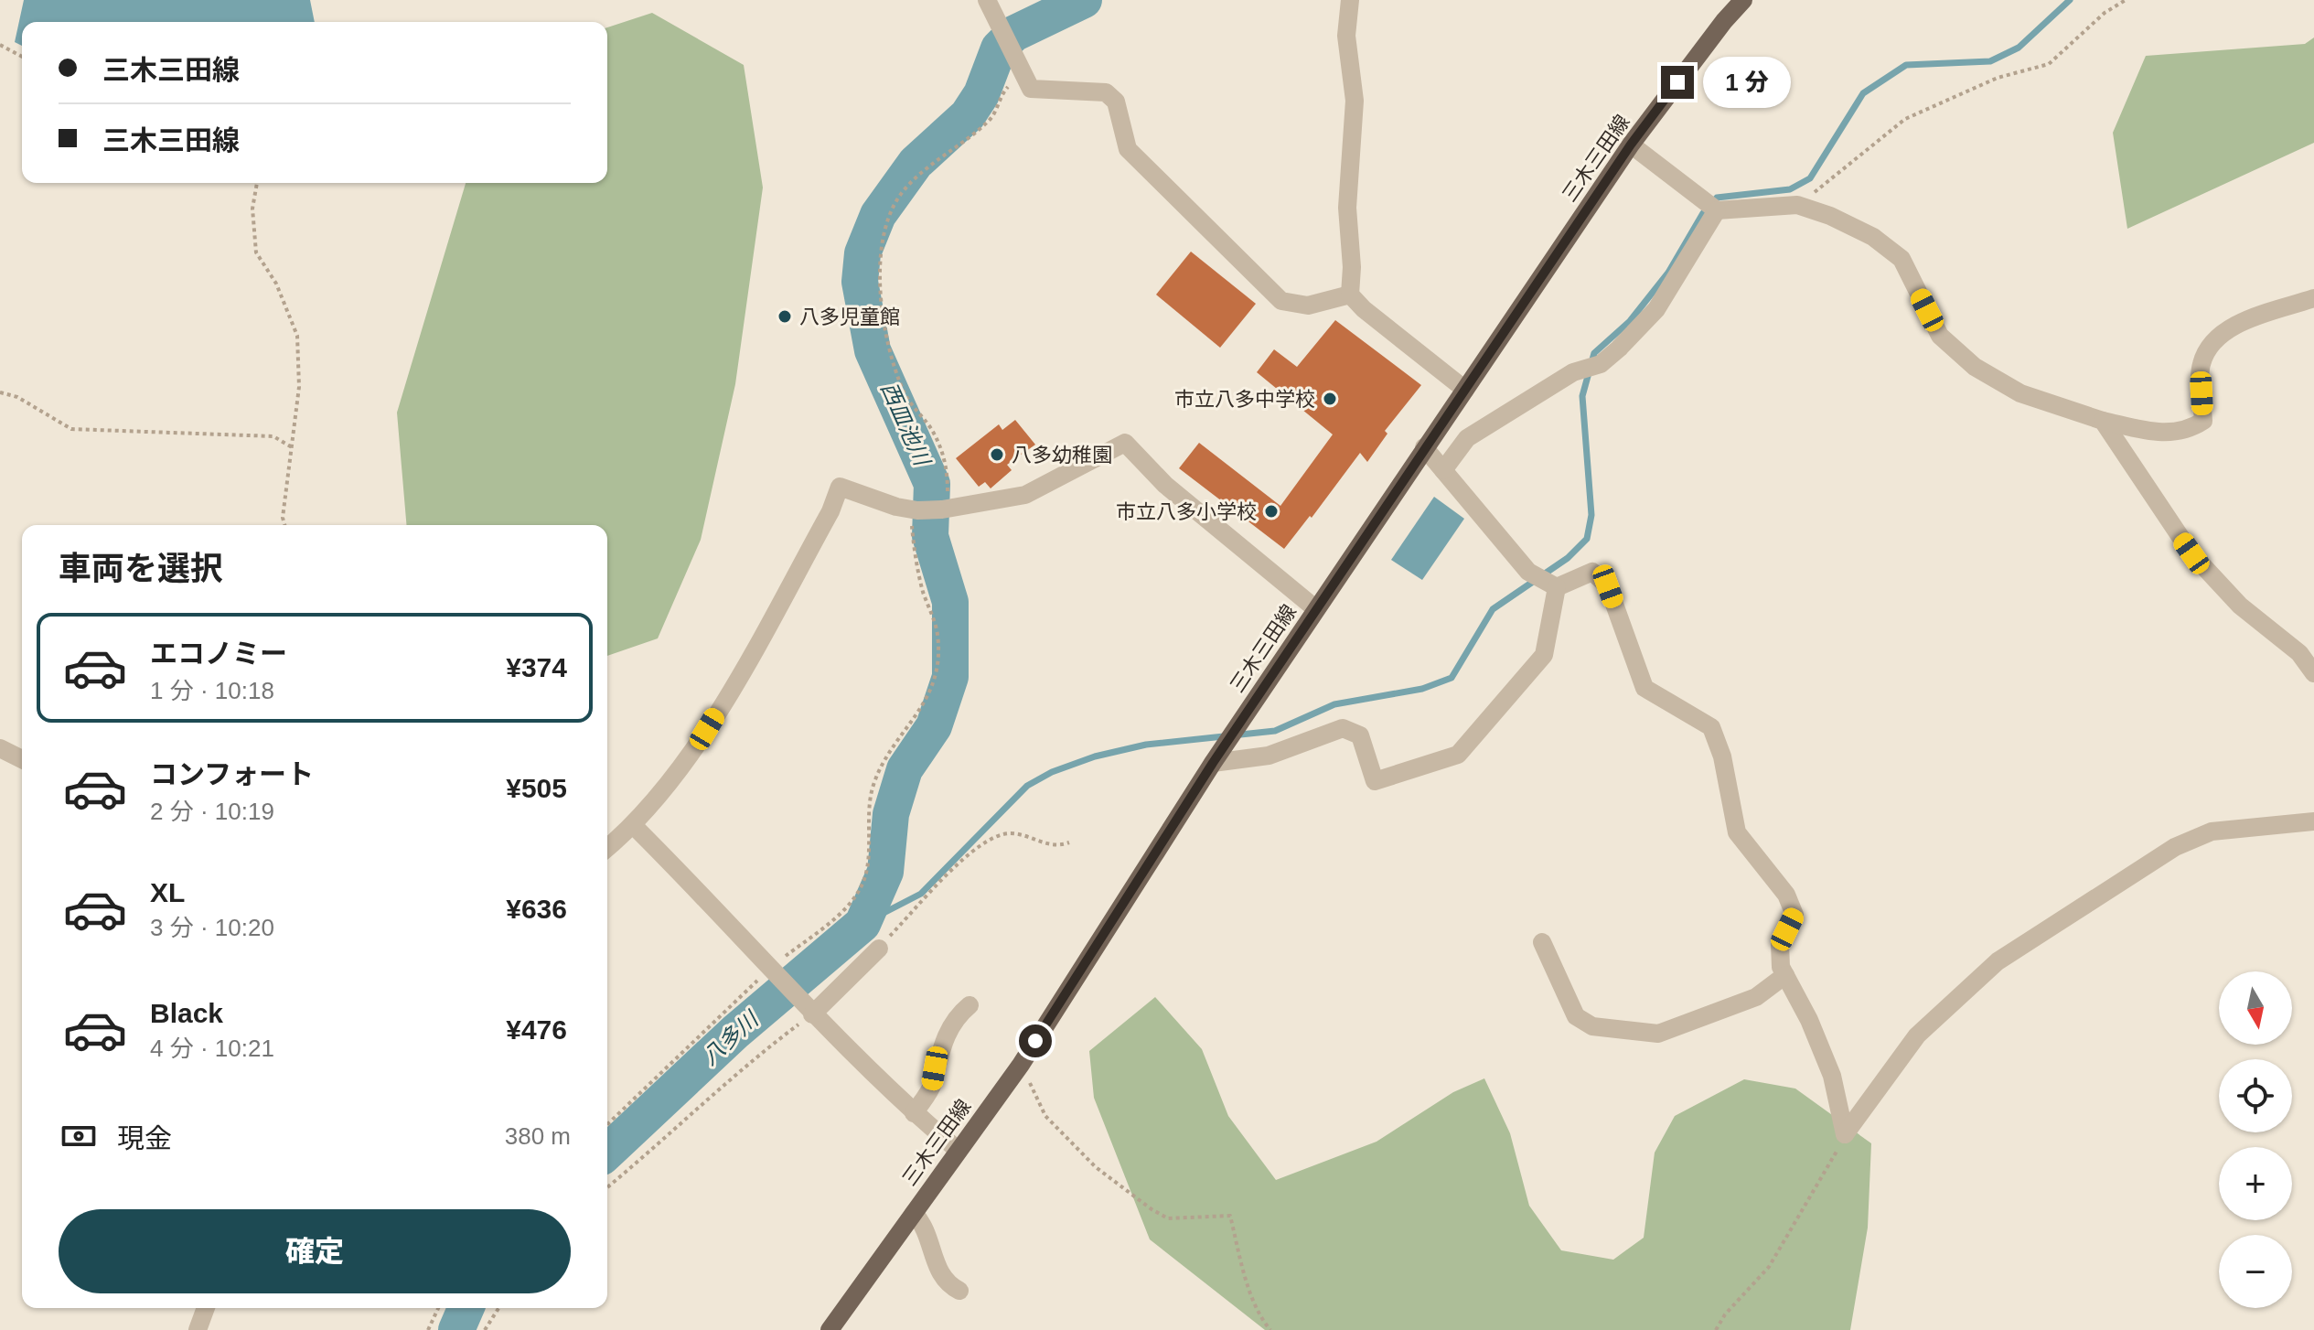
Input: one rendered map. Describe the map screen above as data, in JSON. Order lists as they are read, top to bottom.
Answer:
{
  "streets": {
    "main road": ["三木三田線"]
  },
  "water": ["西皿池川", "八多川"],
  "places": [
    "八多児童館",
    "市立八多中学校",
    "八多幼稚園",
    "市立八多小学校"
  ],
  "north": "bottom",
  "page": {
    "banner": ["三木三田線", "三木三田線"],
    "bubble": "1 分",
    "heading": "車両を選択",
    "list": [
      {
        "name": "エコノミー",
        "note": "1 分 · 10:18",
        "value": "¥374"
      },
      {
        "name": "コンフォート",
        "note": "2 分 · 10:19",
        "value": "¥505"
      },
      {
        "name": "XL",
        "note": "3 分 · 10:20",
        "value": "¥636"
      },
      {
        "name": "Black",
        "note": "4 分 · 10:21",
        "value": "¥476"
      }
    ],
    "map_buttons": ["+", "−"],
    "pay": ["現金", "380 m"],
    "buttons": "確定"
  }
}
